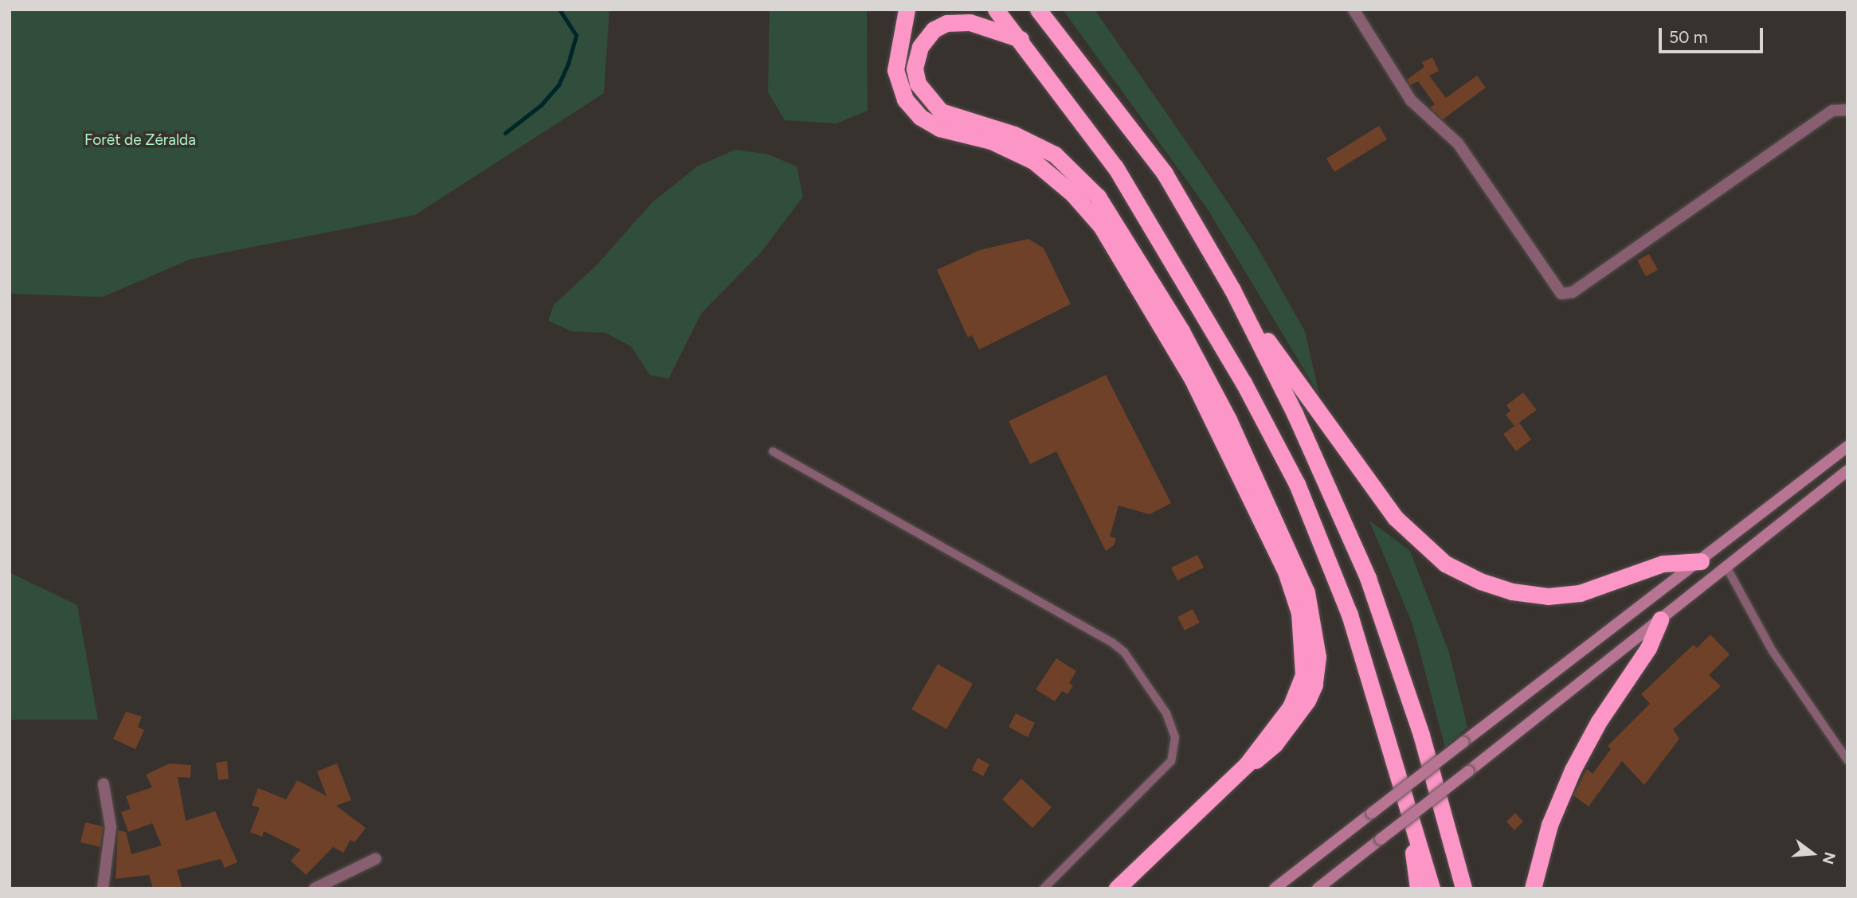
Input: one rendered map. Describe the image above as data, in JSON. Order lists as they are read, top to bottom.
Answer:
{
  "parks": ["Forêt de Zéralda"],
  "scale_bar": "50 m",
  "north": "right"
}
